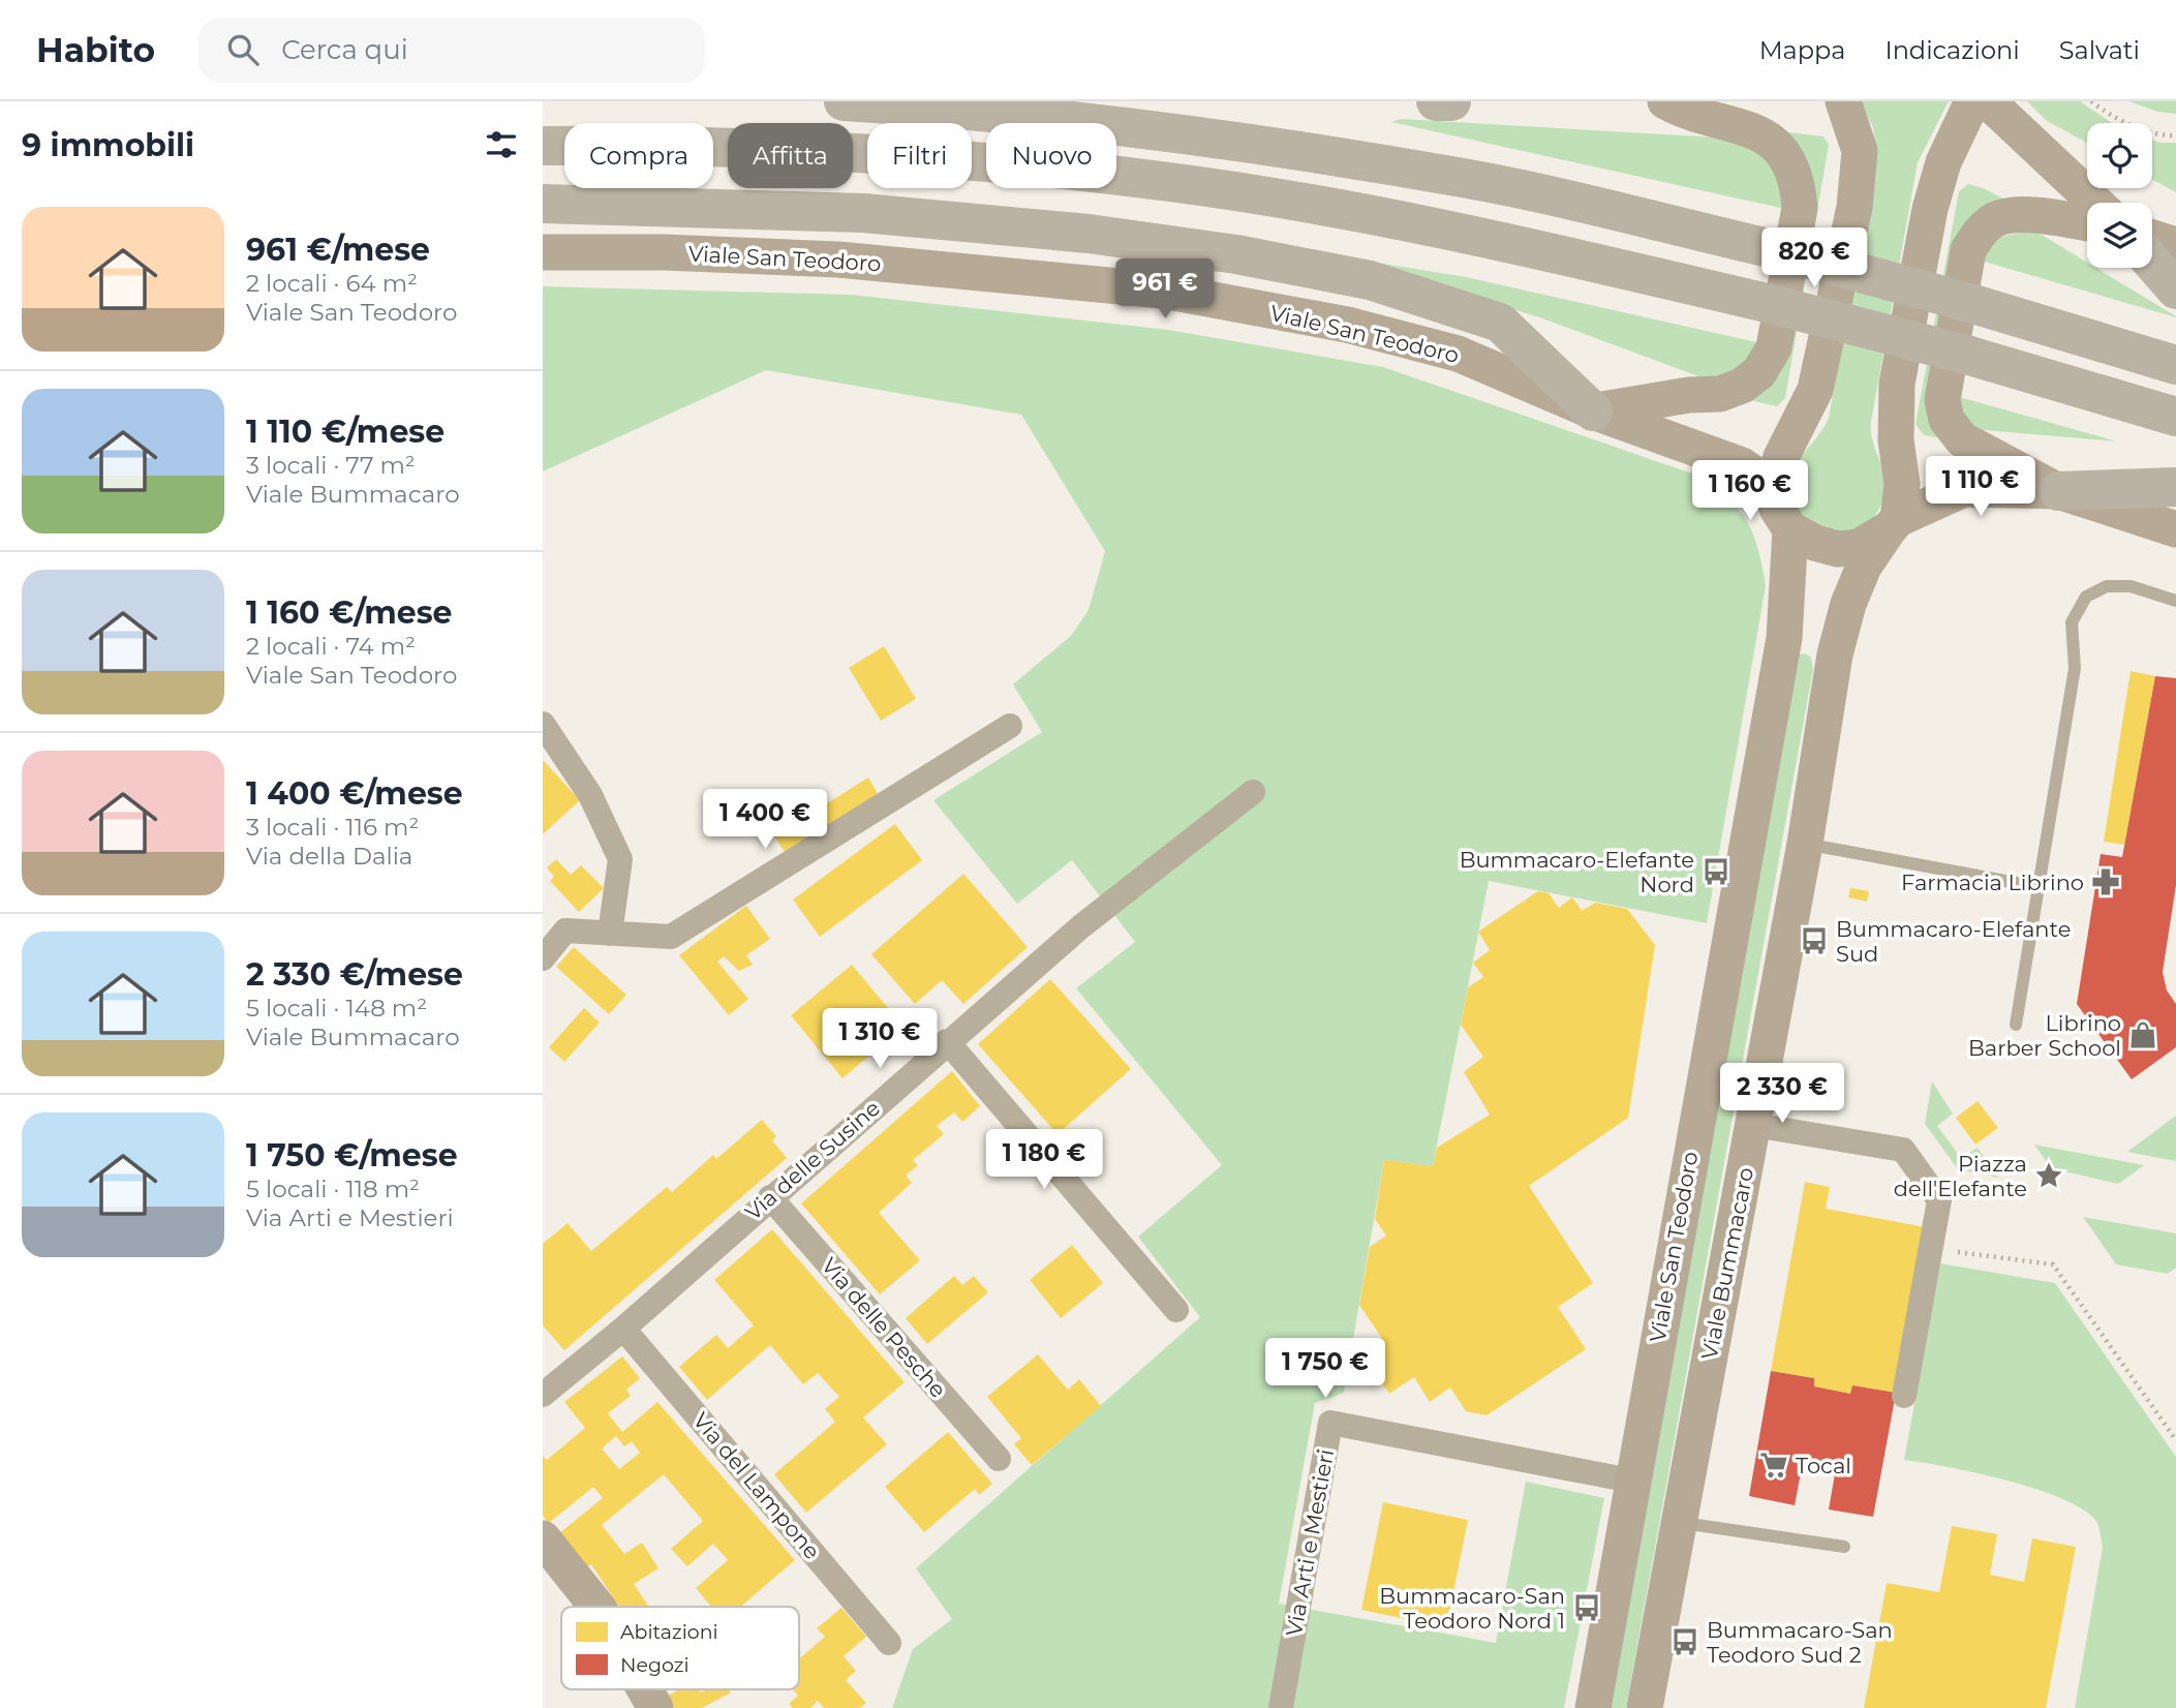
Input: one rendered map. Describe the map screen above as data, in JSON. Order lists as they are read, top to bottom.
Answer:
{
  "streets": {
    "main road": ["Viale San Teodoro", "Viale Bummacaro"],
    "street": [
      "Via delle Susine",
      "Via delle Pesche",
      "Via del Lampone",
      "Via Arti e Mestieri"
    ]
  },
  "crossings": [
    ["Viale San Teodoro", "Via Arti e Mestieri"],
    ["Via delle Susine", "Via delle Pesche"],
    ["Via delle Susine", "Via del Lampone"]
  ],
  "places": {
    "bus stop": [
      "Bummacaro-Elefante Nord",
      "Bummacaro-Elefante Sud",
      "Bummacaro-San Teodoro Nord 1",
      "Bummacaro-San Teodoro Sud 2"
    ],
    "pharmacy": ["Farmacia Librino"],
    "shop": ["Librino Barber School"],
    "place": ["Piazza dell'Elefante"],
    "supermarket": ["Tocal"]
  },
  "legend": ["Abitazioni", "Negozi"],
  "page": {
    "header": "Habito",
    "search": "Cerca qui",
    "nav": ["Mappa", "Indicazioni", "Salvati"],
    "heading": "9 immobili",
    "chip": [
      "Compra",
      "Affitta",
      "Filtri",
      "Nuovo"
    ],
    "list": [
      {
        "name": "961 €/mese",
        "note": "2 locali · 64 m² · Viale San Teodoro"
      },
      {
        "name": "1 110 €/mese",
        "note": "3 locali · 77 m² · Viale Bummacaro"
      },
      {
        "name": "1 160 €/mese",
        "note": "2 locali · 74 m² · Viale San Teodoro"
      },
      {
        "name": "1 400 €/mese",
        "note": "3 locali · 116 m² · Via della Dalia"
      },
      {
        "name": "2 330 €/mese",
        "note": "5 locali · 148 m² · Viale Bummacaro"
      },
      {
        "name": "1 750 €/mese",
        "note": "5 locali · 118 m² · Via Arti e Mestieri"
      }
    ],
    "price": [
      "820 €",
      "961 €",
      "1 110 €",
      "1 160 €",
      "1 400 €",
      "1 310 €",
      "2 330 €",
      "1 180 €",
      "1 750 €"
    ]
  }
}
